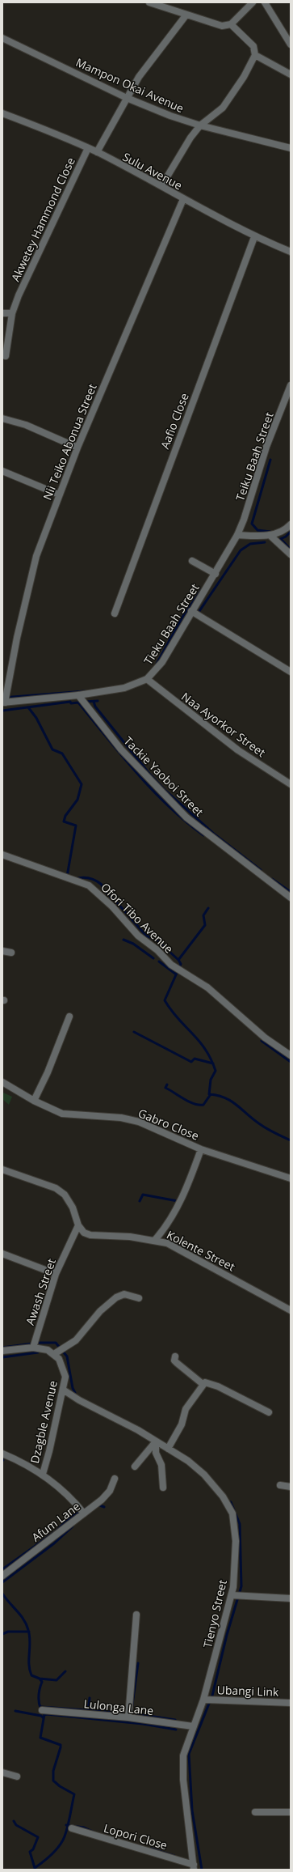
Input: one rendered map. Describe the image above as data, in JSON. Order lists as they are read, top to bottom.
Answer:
{
  "streets": {
    "street": [
      "Mampon Okai Avenue",
      "Sulu Avenue",
      "Akwetey Hammond Close",
      "Aafio Close",
      "Nii Teiko Abonua Street",
      "Teiku Baah Street",
      "Tieku Baah Street",
      "Naa Ayorkor Street",
      "Tackie Yaoboi Street",
      "Ofori Tibo Avenue",
      "Gabro Close",
      "Kolente Street",
      "Awash Street",
      "Dzagble Avenue",
      "Afum Lane",
      "Tienyo Street",
      "Ubangi Link",
      "Lulonga Lane",
      "Lopori Close"
    ]
  },
  "crossings": [
    ["Sulu Avenue", "Akwetey Hammond Close"],
    ["Sulu Avenue", "Aafio Close"],
    ["Sulu Avenue", "Nii Teiko Abonua Street"],
    ["Nii Teiko Abonua Street", "Tieku Baah Street"],
    ["Teiku Baah Street", "Tieku Baah Street"],
    ["Tieku Baah Street", "Naa Ayorkor Street"],
    ["Tieku Baah Street", "Tackie Yaoboi Street"],
    ["Kolente Street", "Awash Street"],
    ["Dzagble Avenue", "Tienyo Street"],
    ["Tienyo Street", "Ubangi Link"],
    ["Tienyo Street", "Lulonga Lane"],
    ["Tienyo Street", "Lopori Close"]
  ]
}
